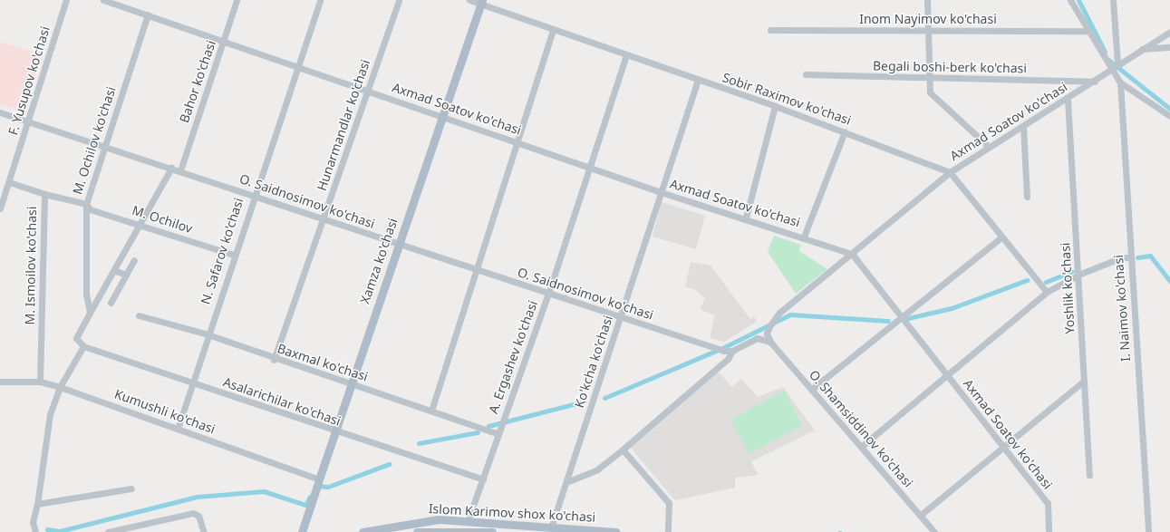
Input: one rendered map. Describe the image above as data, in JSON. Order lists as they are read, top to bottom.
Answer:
{
  "streets": {
    "main road": ["Xamza ko'chasi", "Islom Karimov shox ko'chasi"],
    "street": [
      "Inom Nayimov ko'chasi",
      "Begali boshi-berk ko'chasi",
      "F. Yusupov ko'chasi",
      "Bahor ko'chasi",
      "Sobir Raximov ko'chasi",
      "Axmad Soatov ko'chasi",
      "Hunarmandlar ko'chasi",
      "M. Ochilov ko'chasi",
      "O. Saidnosimov ko'chasi",
      "M. Ochilov",
      "N. Safarov ko'chasi",
      "M. Ismoilov ko'chasi",
      "Yoshlik ko'chasi",
      "I. Naimov ko'chasi",
      "A. Ergashev ko'chasi",
      "Ko'kcha ko'chasi",
      "Baxmal ko'chasi",
      "Asalarichilar ko'chasi",
      "Kumushli ko'chasi",
      "O. Shamsiddinov ko'chasi"
    ]
  },
  "crossings": [
    ["Begali boshi-berk ko'chasi", "Axmad Soatov ko'chasi"],
    ["F. Yusupov ko'chasi", "O. Saidnosimov ko'chasi"],
    ["Bahor ko'chasi", "Axmad Soatov ko'chasi"],
    ["Bahor ko'chasi", "O. Saidnosimov ko'chasi"],
    ["Sobir Raximov ko'chasi", "Axmad Soatov ko'chasi"],
    ["Sobir Raximov ko'chasi", "Xamza ko'chasi"],
    ["Sobir Raximov ko'chasi", "A. Ergashev ko'chasi"],
    ["Sobir Raximov ko'chasi", "Ko'kcha ko'chasi"],
    ["Axmad Soatov ko'chasi", "Hunarmandlar ko'chasi"],
    ["Axmad Soatov ko'chasi", "M. Ochilov ko'chasi"],
    ["Axmad Soatov ko'chasi", "N. Safarov ko'chasi"],
    ["Axmad Soatov ko'chasi", "Xamza ko'chasi"],
    ["Axmad Soatov ko'chasi", "Yoshlik ko'chasi"],
    ["Axmad Soatov ko'chasi", "I. Naimov ko'chasi"],
    ["Axmad Soatov ko'chasi", "A. Ergashev ko'chasi"],
    ["Axmad Soatov ko'chasi", "Ko'kcha ko'chasi"],
    ["Axmad Soatov ko'chasi", "O. Shamsiddinov ko'chasi"],
    ["Hunarmandlar ko'chasi", "O. Saidnosimov ko'chasi"],
    ["Hunarmandlar ko'chasi", "Baxmal ko'chasi"],
    ["M. Ochilov ko'chasi", "O. Saidnosimov ko'chasi"],
    ["M. Ochilov ko'chasi", "M. Ochilov"],
    ["M. Ochilov ko'chasi", "M. Ismoilov ko'chasi"],
    ["M. Ochilov ko'chasi", "Asalarichilar ko'chasi"],
    ["O. Saidnosimov ko'chasi", "N. Safarov ko'chasi"],
    ["O. Saidnosimov ko'chasi", "Xamza ko'chasi"],
    ["O. Saidnosimov ko'chasi", "A. Ergashev ko'chasi"],
    ["O. Saidnosimov ko'chasi", "Ko'kcha ko'chasi"],
    ["M. Ochilov", "N. Safarov ko'chasi"],
    ["M. Ochilov", "M. Ismoilov ko'chasi"],
    ["N. Safarov ko'chasi", "Baxmal ko'chasi"],
    ["N. Safarov ko'chasi", "Asalarichilar ko'chasi"],
    ["N. Safarov ko'chasi", "Kumushli ko'chasi"],
    ["Xamza ko'chasi", "Baxmal ko'chasi"],
    ["Xamza ko'chasi", "Asalarichilar ko'chasi"],
    ["Xamza ko'chasi", "Kumushli ko'chasi"],
    ["M. Ismoilov ko'chasi", "Kumushli ko'chasi"],
    ["A. Ergashev ko'chasi", "Baxmal ko'chasi"],
    ["A. Ergashev ko'chasi", "Asalarichilar ko'chasi"],
    ["A. Ergashev ko'chasi", "Islom Karimov shox ko'chasi"],
    ["Ko'kcha ko'chasi", "Islom Karimov shox ko'chasi"]
  ]
}
